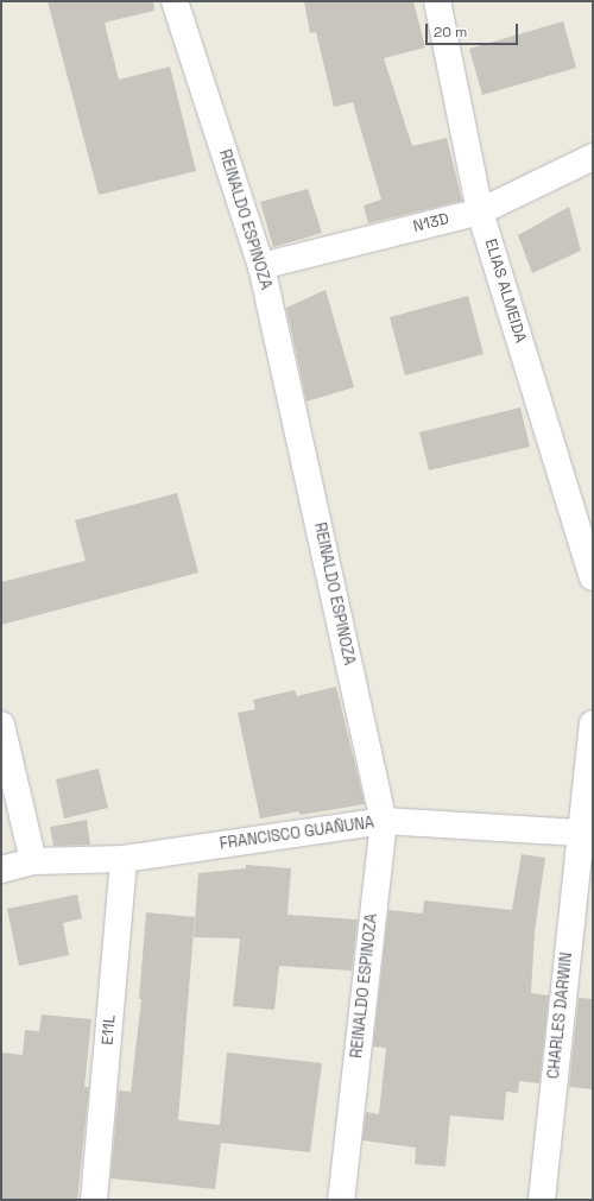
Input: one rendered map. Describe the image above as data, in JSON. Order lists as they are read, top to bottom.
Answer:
{
  "streets": {
    "street": [
      "REINALDO ESPINOZA",
      "N13D",
      "ELIAS ALMEIDA",
      "FRANCISCO GUAÑUNA",
      "CHARLES DARWIN",
      "E11L"
    ]
  },
  "crossings": [
    ["REINALDO ESPINOZA", "N13D"],
    ["REINALDO ESPINOZA", "FRANCISCO GUAÑUNA"],
    ["N13D", "ELIAS ALMEIDA"],
    ["FRANCISCO GUAÑUNA", "CHARLES DARWIN"],
    ["FRANCISCO GUAÑUNA", "E11L"]
  ],
  "scale_bar": "20 m"
}
